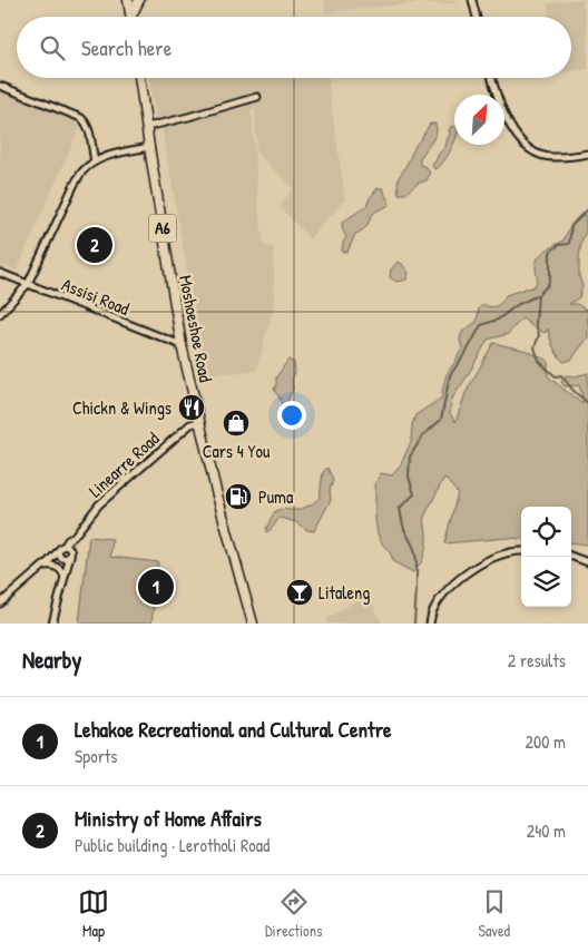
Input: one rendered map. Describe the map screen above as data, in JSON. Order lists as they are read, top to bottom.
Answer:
{
  "streets": {
    "main road": ["A6", "Moshoeshoe Road"],
    "street": ["Assisi Road", "Linearre Road"]
  },
  "crossings": [
    ["Assisi Road", "Moshoeshoe Road"],
    ["Moshoeshoe Road", "Linearre Road"]
  ],
  "places": {
    "restaurant": ["Chickn & Wings"],
    "shop": ["Cars 4 You"],
    "fuel station": ["Puma"],
    "bar": ["Litaleng"]
  },
  "north": "top right",
  "page": {
    "search": "Search here",
    "pins": ["2", "1"],
    "heading": ["Nearby", "2 results"],
    "list": [
      {
        "mark": "1",
        "name": "Lehakoe Recreational and Cultural Centre",
        "note": "Sports",
        "value": "200 m"
      },
      {
        "mark": "2",
        "name": "Ministry of Home Affairs",
        "note": "Public building · Lerotholi Road",
        "value": "240 m"
      }
    ],
    "nav": ["Map", "Directions", "Saved"]
  }
}
